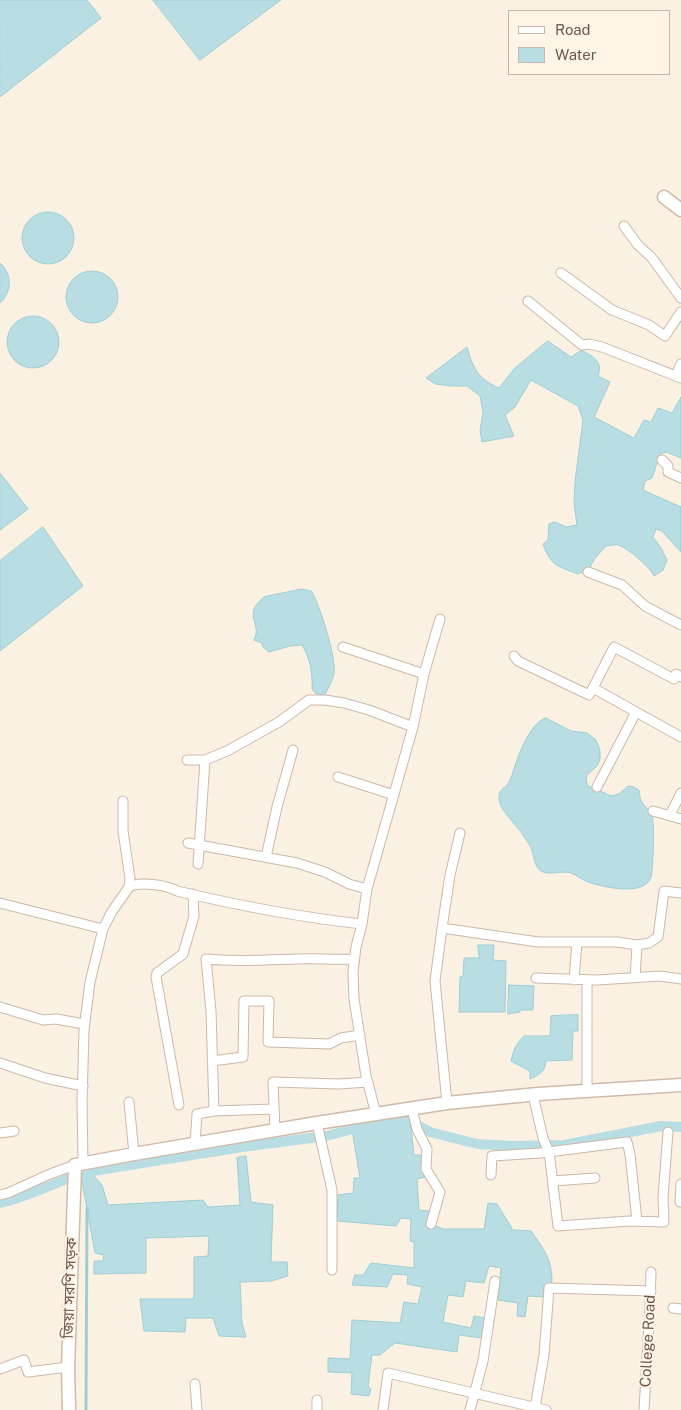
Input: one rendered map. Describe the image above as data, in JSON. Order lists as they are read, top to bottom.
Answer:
{
  "streets": {
    "main road": ["জিয়া সরণি সড়ক"],
    "street": ["College Road"]
  },
  "legend": ["Road", "Water"]
}
